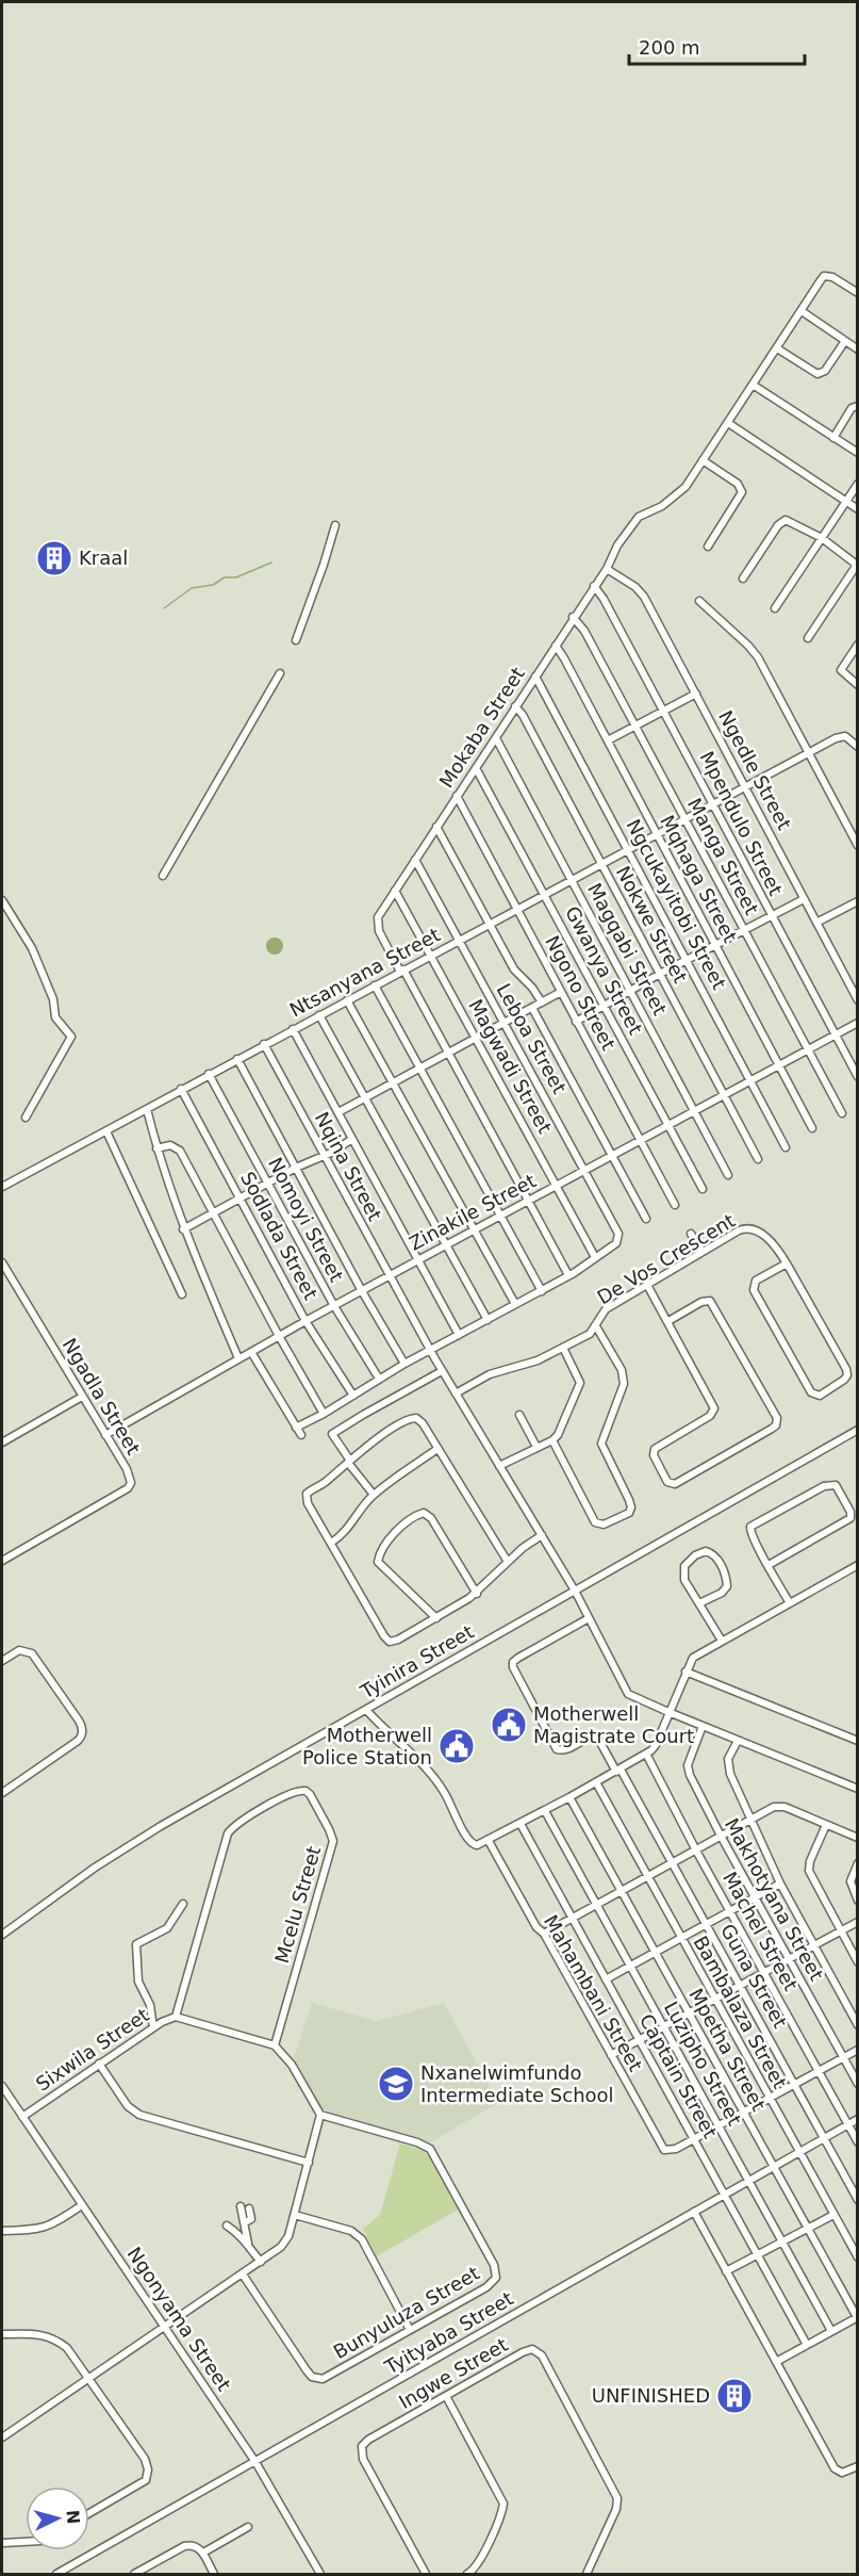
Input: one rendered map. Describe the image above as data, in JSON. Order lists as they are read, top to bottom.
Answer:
{
  "streets": {
    "street": [
      "Mokaba Street",
      "Ngedle Street",
      "Mpendulo Street",
      "Manga Street",
      "Mqhaga Street",
      "Ngcukayitobi Street",
      "Nokwe Street",
      "Magqabi Street",
      "Gwanya Street",
      "Ntsanyana Street",
      "Ngono Street",
      "Leboa Street",
      "Magwadi Street",
      "Nqina Street",
      "Zinakile Street",
      "Nomoyi Street",
      "Sodlada Street",
      "De Vos Crescent",
      "Ngadla Street",
      "Tyinira Street",
      "Makhotyana Street",
      "Mcelu Street",
      "Machel Street",
      "Guna Street",
      "Mahambani Street",
      "Bambalaza Street",
      "Sixwila Street",
      "Mpetha Street",
      "Luzipho Street",
      "Captain Street",
      "Bunyuluza Street",
      "Ngonyama Street",
      "Tyityaba Street",
      "Ingwe Street"
    ]
  },
  "crossings": [
    ["Mokaba Street", "Ngedle Street"],
    ["Mokaba Street", "Mpendulo Street"],
    ["Mokaba Street", "Manga Street"],
    ["Mokaba Street", "Mqhaga Street"],
    ["Mokaba Street", "Ngcukayitobi Street"],
    ["Mokaba Street", "Nokwe Street"],
    ["Mokaba Street", "Magqabi Street"],
    ["Mokaba Street", "Gwanya Street"],
    ["Mokaba Street", "Ntsanyana Street"],
    ["Mokaba Street", "Ngono Street"],
    ["Mokaba Street", "Leboa Street"],
    ["Mokaba Street", "Magwadi Street"],
    ["Mokaba Street", "Zinakile Street"],
    ["Ngedle Street", "Ntsanyana Street"],
    ["Mpendulo Street", "Ntsanyana Street"],
    ["Mpendulo Street", "Zinakile Street"],
    ["Manga Street", "Ntsanyana Street"],
    ["Manga Street", "Zinakile Street"],
    ["Mqhaga Street", "Ntsanyana Street"],
    ["Mqhaga Street", "Zinakile Street"],
    ["Ngcukayitobi Street", "Ntsanyana Street"],
    ["Ngcukayitobi Street", "Zinakile Street"],
    ["Nokwe Street", "Ntsanyana Street"],
    ["Nokwe Street", "Zinakile Street"],
    ["Magqabi Street", "Ntsanyana Street"],
    ["Magqabi Street", "Zinakile Street"],
    ["Gwanya Street", "Ntsanyana Street"],
    ["Gwanya Street", "Zinakile Street"],
    ["Ntsanyana Street", "Ngono Street"],
    ["Ntsanyana Street", "Leboa Street"],
    ["Ntsanyana Street", "Magwadi Street"],
    ["Ntsanyana Street", "Nqina Street"],
    ["Ntsanyana Street", "Nomoyi Street"],
    ["Ntsanyana Street", "Sodlada Street"],
    ["Ngono Street", "Zinakile Street"],
    ["Leboa Street", "Magwadi Street"],
    ["Leboa Street", "Zinakile Street"],
    ["Magwadi Street", "Zinakile Street"],
    ["Nqina Street", "Zinakile Street"],
    ["Nqina Street", "De Vos Crescent"],
    ["Nqina Street", "Tyinira Street"],
    ["Nqina Street", "Makhotyana Street"],
    ["Nqina Street", "Guna Street"],
    ["Zinakile Street", "Nomoyi Street"],
    ["Zinakile Street", "Sodlada Street"],
    ["Zinakile Street", "Ngadla Street"],
    ["Mcelu Street", "Sixwila Street"],
    ["Machel Street", "Tyityaba Street"],
    ["Guna Street", "Tyityaba Street"],
    ["Mahambani Street", "Captain Street"],
    ["Bambalaza Street", "Tyityaba Street"],
    ["Sixwila Street", "Ngonyama Street"],
    ["Mpetha Street", "Tyityaba Street"],
    ["Luzipho Street", "Tyityaba Street"],
    ["Captain Street", "Tyityaba Street"],
    ["Ngonyama Street", "Tyityaba Street"]
  ],
  "places": {
    "building": ["Kraal", "UNFINISHED"],
    "public building": ["Motherwell Magistrate Court", "Motherwell Police Station"],
    "school or university": ["Nxanelwimfundo Intermediate School"]
  },
  "scale_bar": "200 m",
  "north": "right"
}
